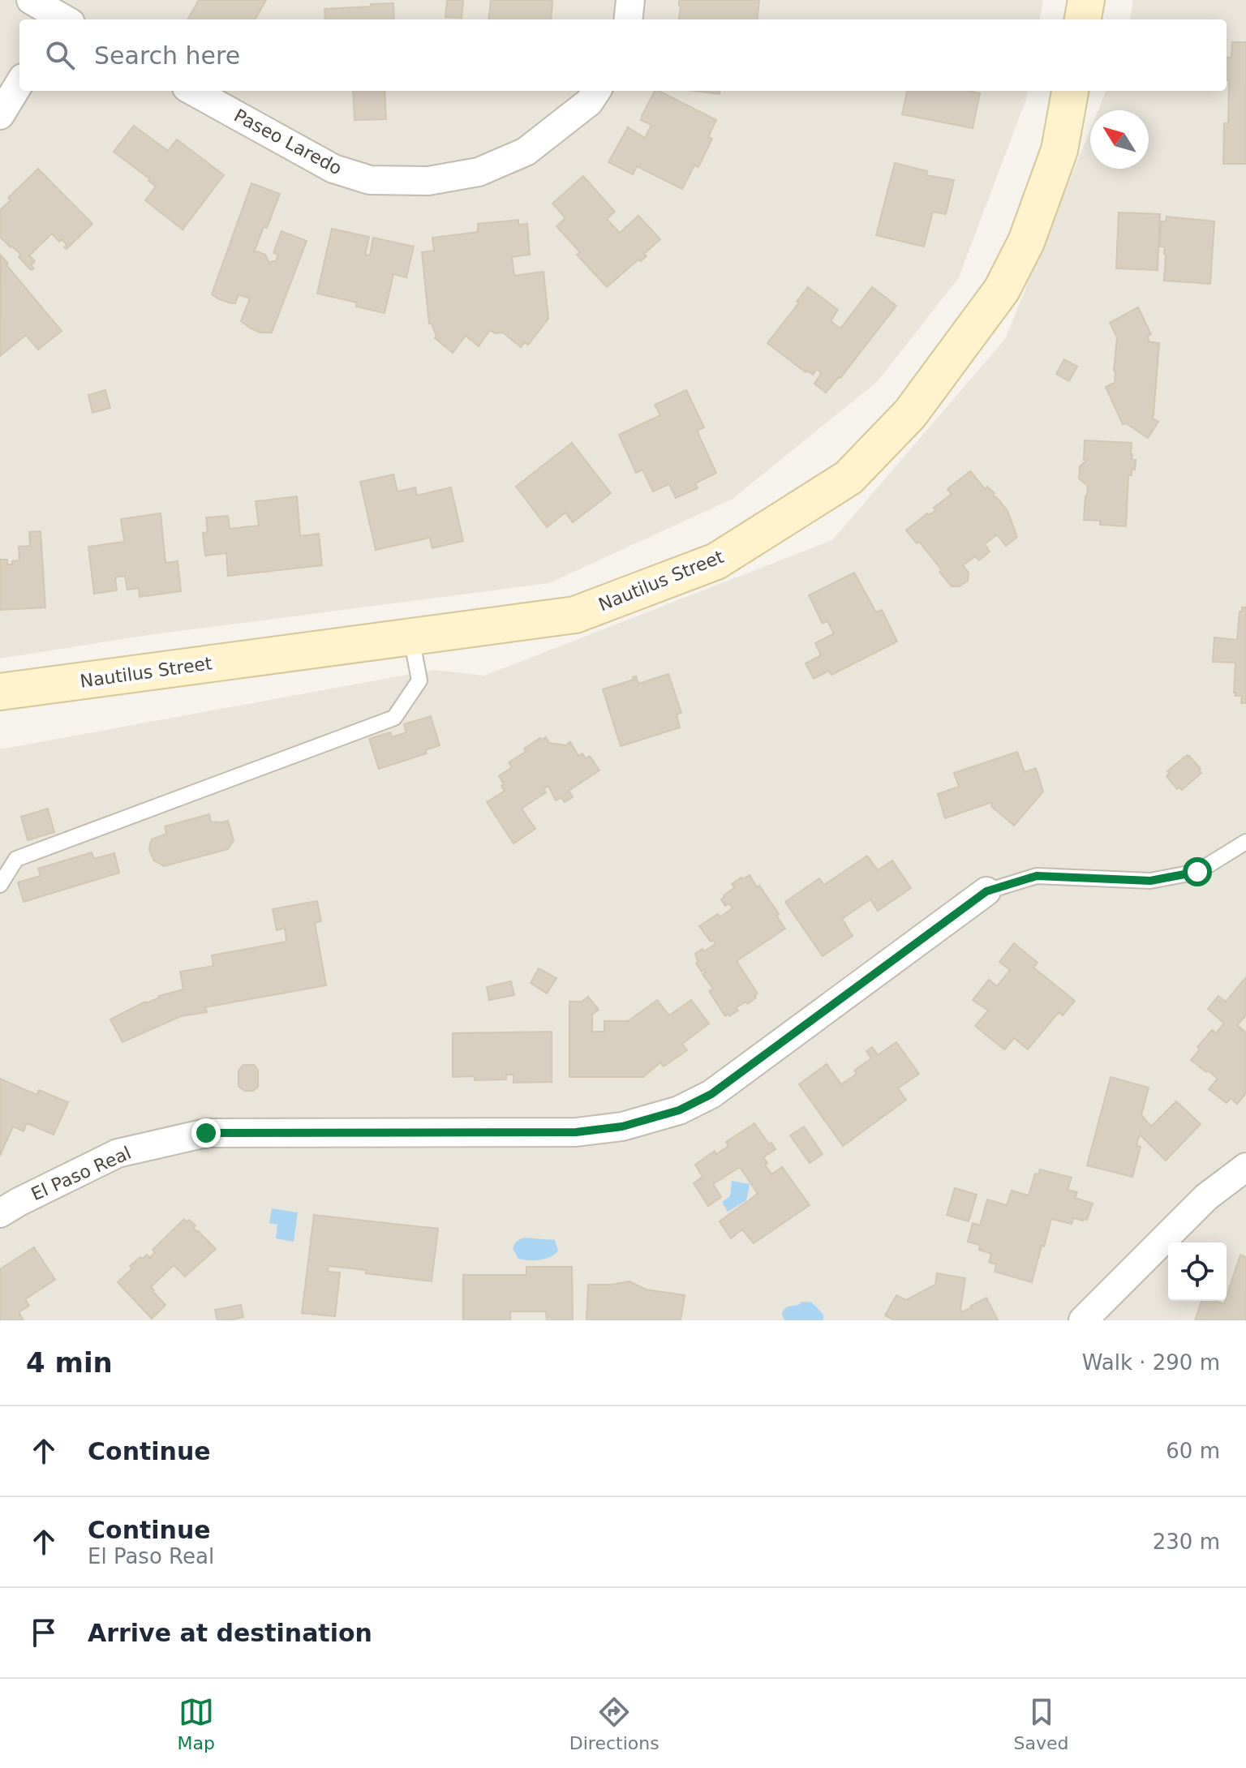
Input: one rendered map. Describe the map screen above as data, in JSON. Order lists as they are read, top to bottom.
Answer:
{
  "streets": {
    "main road": ["Nautilus Street"],
    "street": ["Paseo Laredo", "El Paso Real"]
  },
  "north": "top left",
  "page": {
    "search": "Search here",
    "heading": ["4 min", "Walk · 290 m"],
    "list": [
      ["Continue", "60 m"],
      ["Continue", "El Paso Real", "230 m"],
      "Arrive at destination"
    ],
    "nav": ["Map", "Directions", "Saved"]
  }
}
